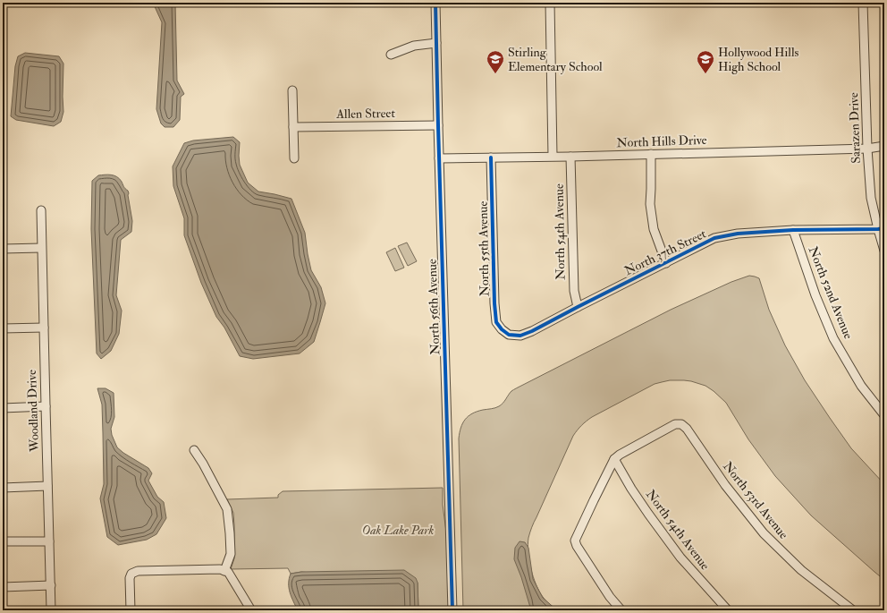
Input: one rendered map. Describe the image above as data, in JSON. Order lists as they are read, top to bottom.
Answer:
{
  "streets": {
    "street": [
      "Allen Street",
      "Sarazen Drive",
      "North Hills Drive",
      "North 54th Avenue",
      "North 55th Avenue",
      "North 37th Street",
      "North 52nd Avenue",
      "North 56th Avenue",
      "Woodland Drive",
      "North 53rd Avenue"
    ]
  },
  "crossings": [
    ["Allen Street", "North 56th Avenue"],
    ["Sarazen Drive", "North Hills Drive"],
    ["Sarazen Drive", "North 37th Street"],
    ["North Hills Drive", "North 54th Avenue"],
    ["North Hills Drive", "North 55th Avenue"],
    ["North Hills Drive", "North 56th Avenue"],
    ["North 54th Avenue", "North 37th Street"],
    ["North 54th Avenue", "North 53rd Avenue"],
    ["North 55th Avenue", "North 37th Street"],
    ["North 37th Street", "North 52nd Avenue"]
  ],
  "parks": ["Oak Lake Park"],
  "places": {
    "school or university": ["Stirling Elementary School", "Hollywood Hills High School"]
  }
}
